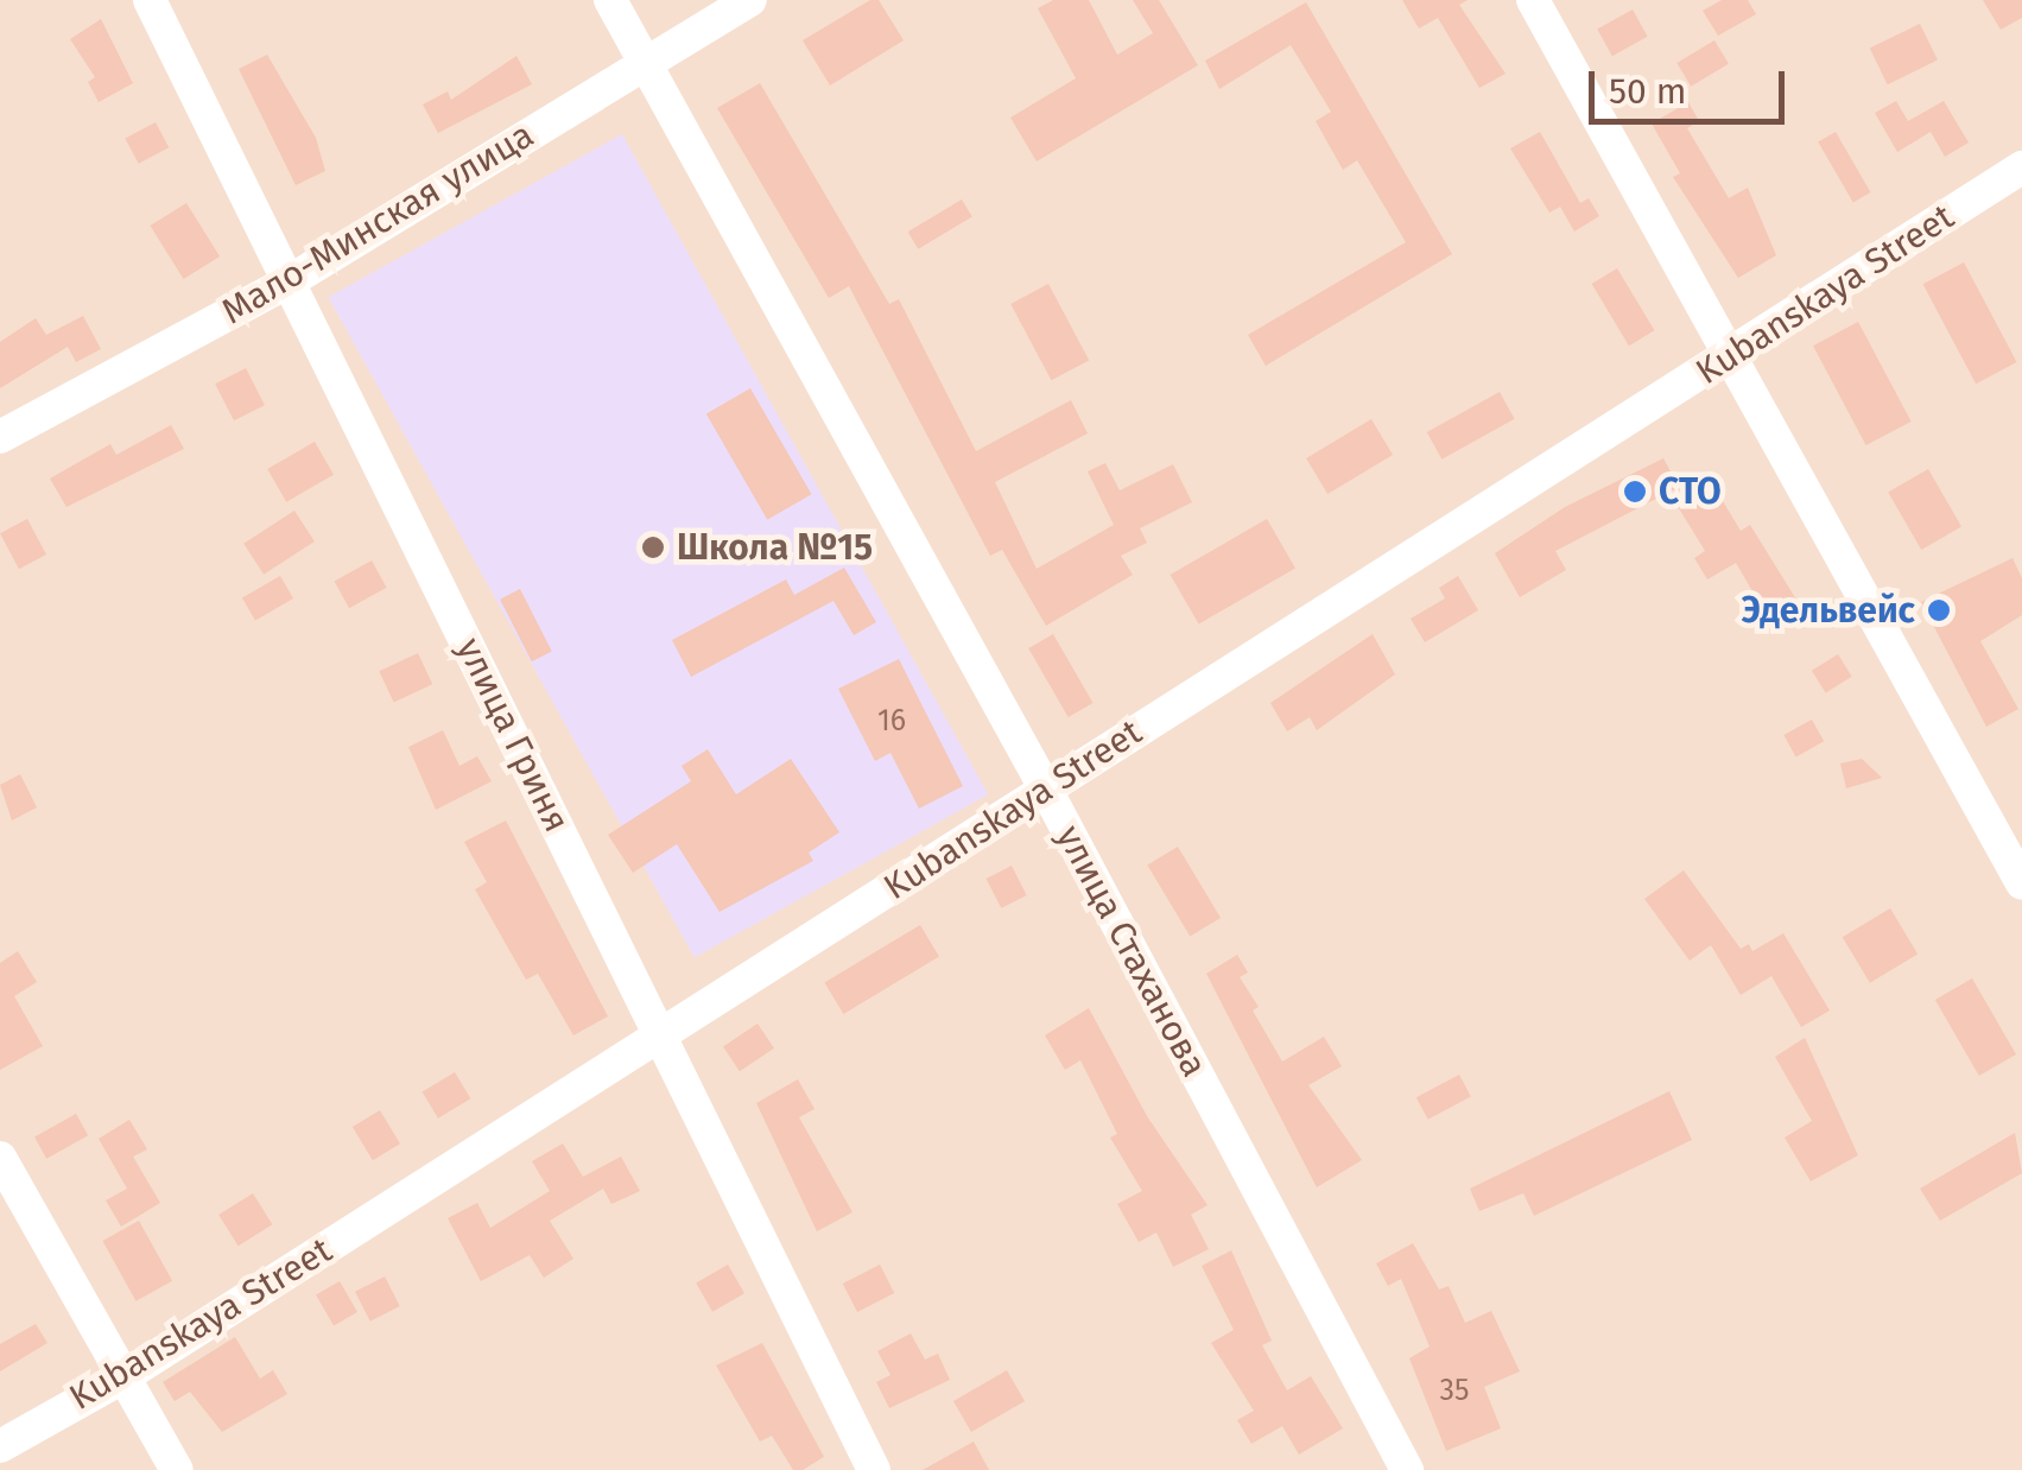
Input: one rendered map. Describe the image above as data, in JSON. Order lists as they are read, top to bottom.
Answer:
{
  "streets": {
    "street": [
      "Мало-Минская улица",
      "Kubanskaya Street",
      "улица Гриня",
      "улица Стаханова"
    ]
  },
  "crossings": [
    ["Мало-Минская улица", "улица Гриня"],
    ["Мало-Минская улица", "улица Стаханова"],
    ["Kubanskaya Street", "улица Гриня"],
    ["Kubanskaya Street", "улица Стаханова"]
  ],
  "places": ["СТО", "Школа №15", "Эдельвейс"],
  "house_numbers": ["16", "35"],
  "scale_bar": "50 m"
}
